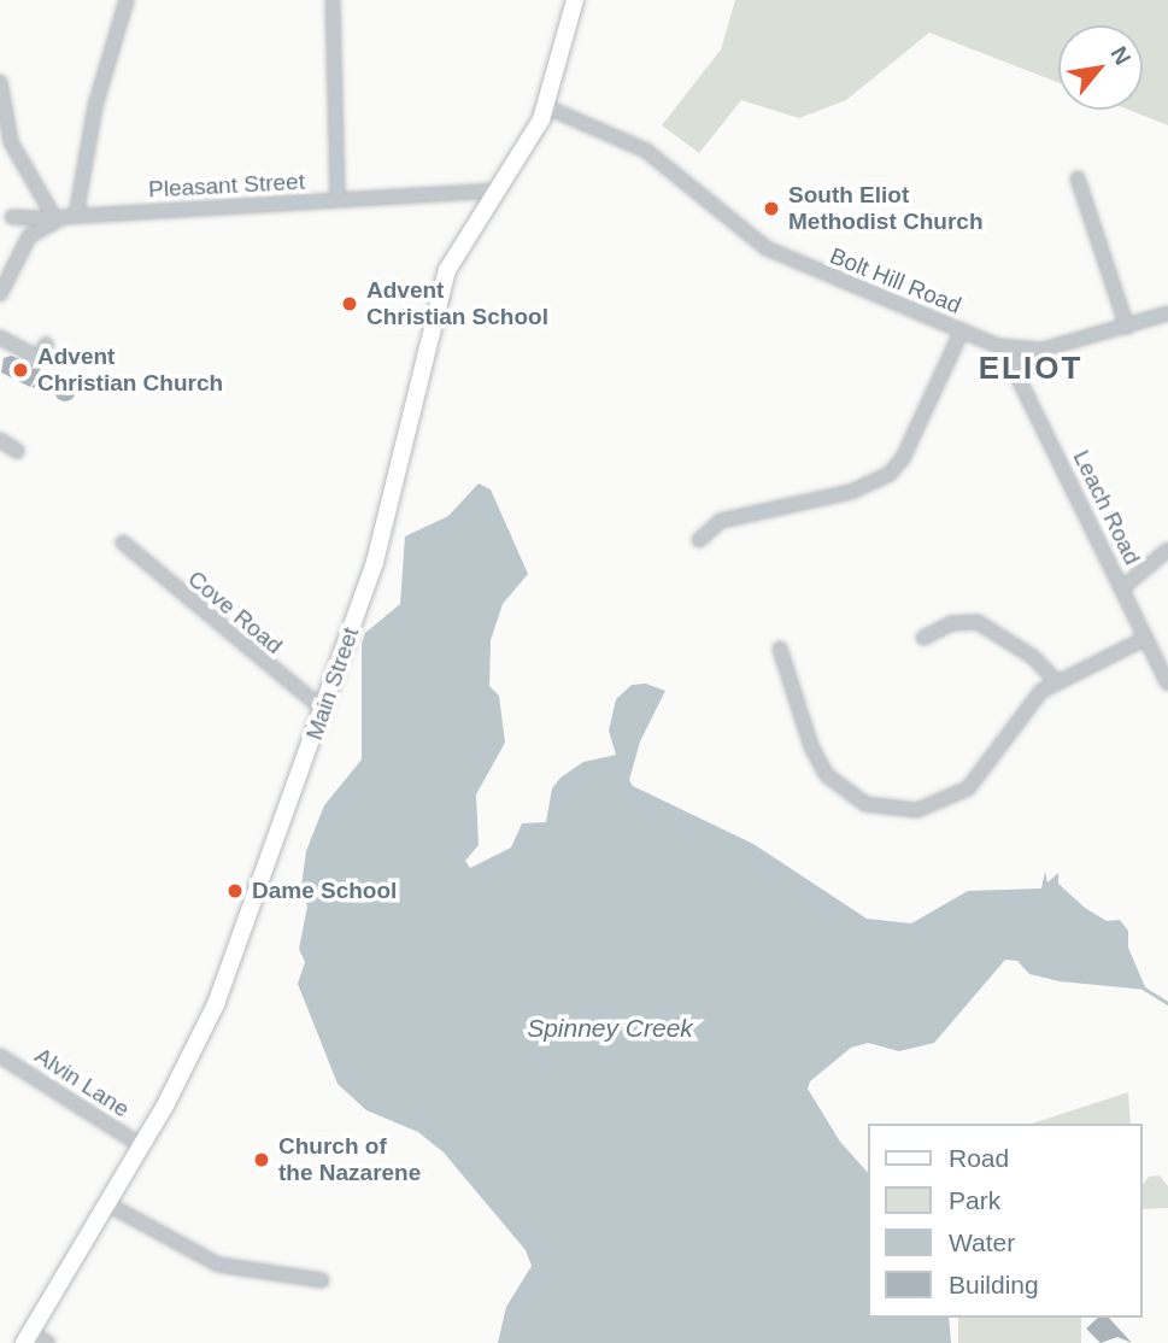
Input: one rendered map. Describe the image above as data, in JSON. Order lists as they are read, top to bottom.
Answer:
{
  "streets": {
    "main road": ["Main Street"],
    "street": [
      "Pleasant Street",
      "Bolt Hill Road",
      "Leach Road",
      "Cove Road",
      "Alvin Lane"
    ]
  },
  "crossings": [
    ["Pleasant Street", "Main Street"],
    ["Bolt Hill Road", "Leach Road"],
    ["Bolt Hill Road", "Main Street"],
    ["Cove Road", "Main Street"],
    ["Main Street", "Alvin Lane"]
  ],
  "districts": ["ELIOT"],
  "water": ["Spinney Creek"],
  "places": [
    "South Eliot Methodist Church",
    "Advent Christian School",
    "Advent Christian Church",
    "Dame School",
    "Church of the Nazarene"
  ],
  "legend": [
    "Road",
    "Park",
    "Water",
    "Building"
  ],
  "north": "top right"
}
